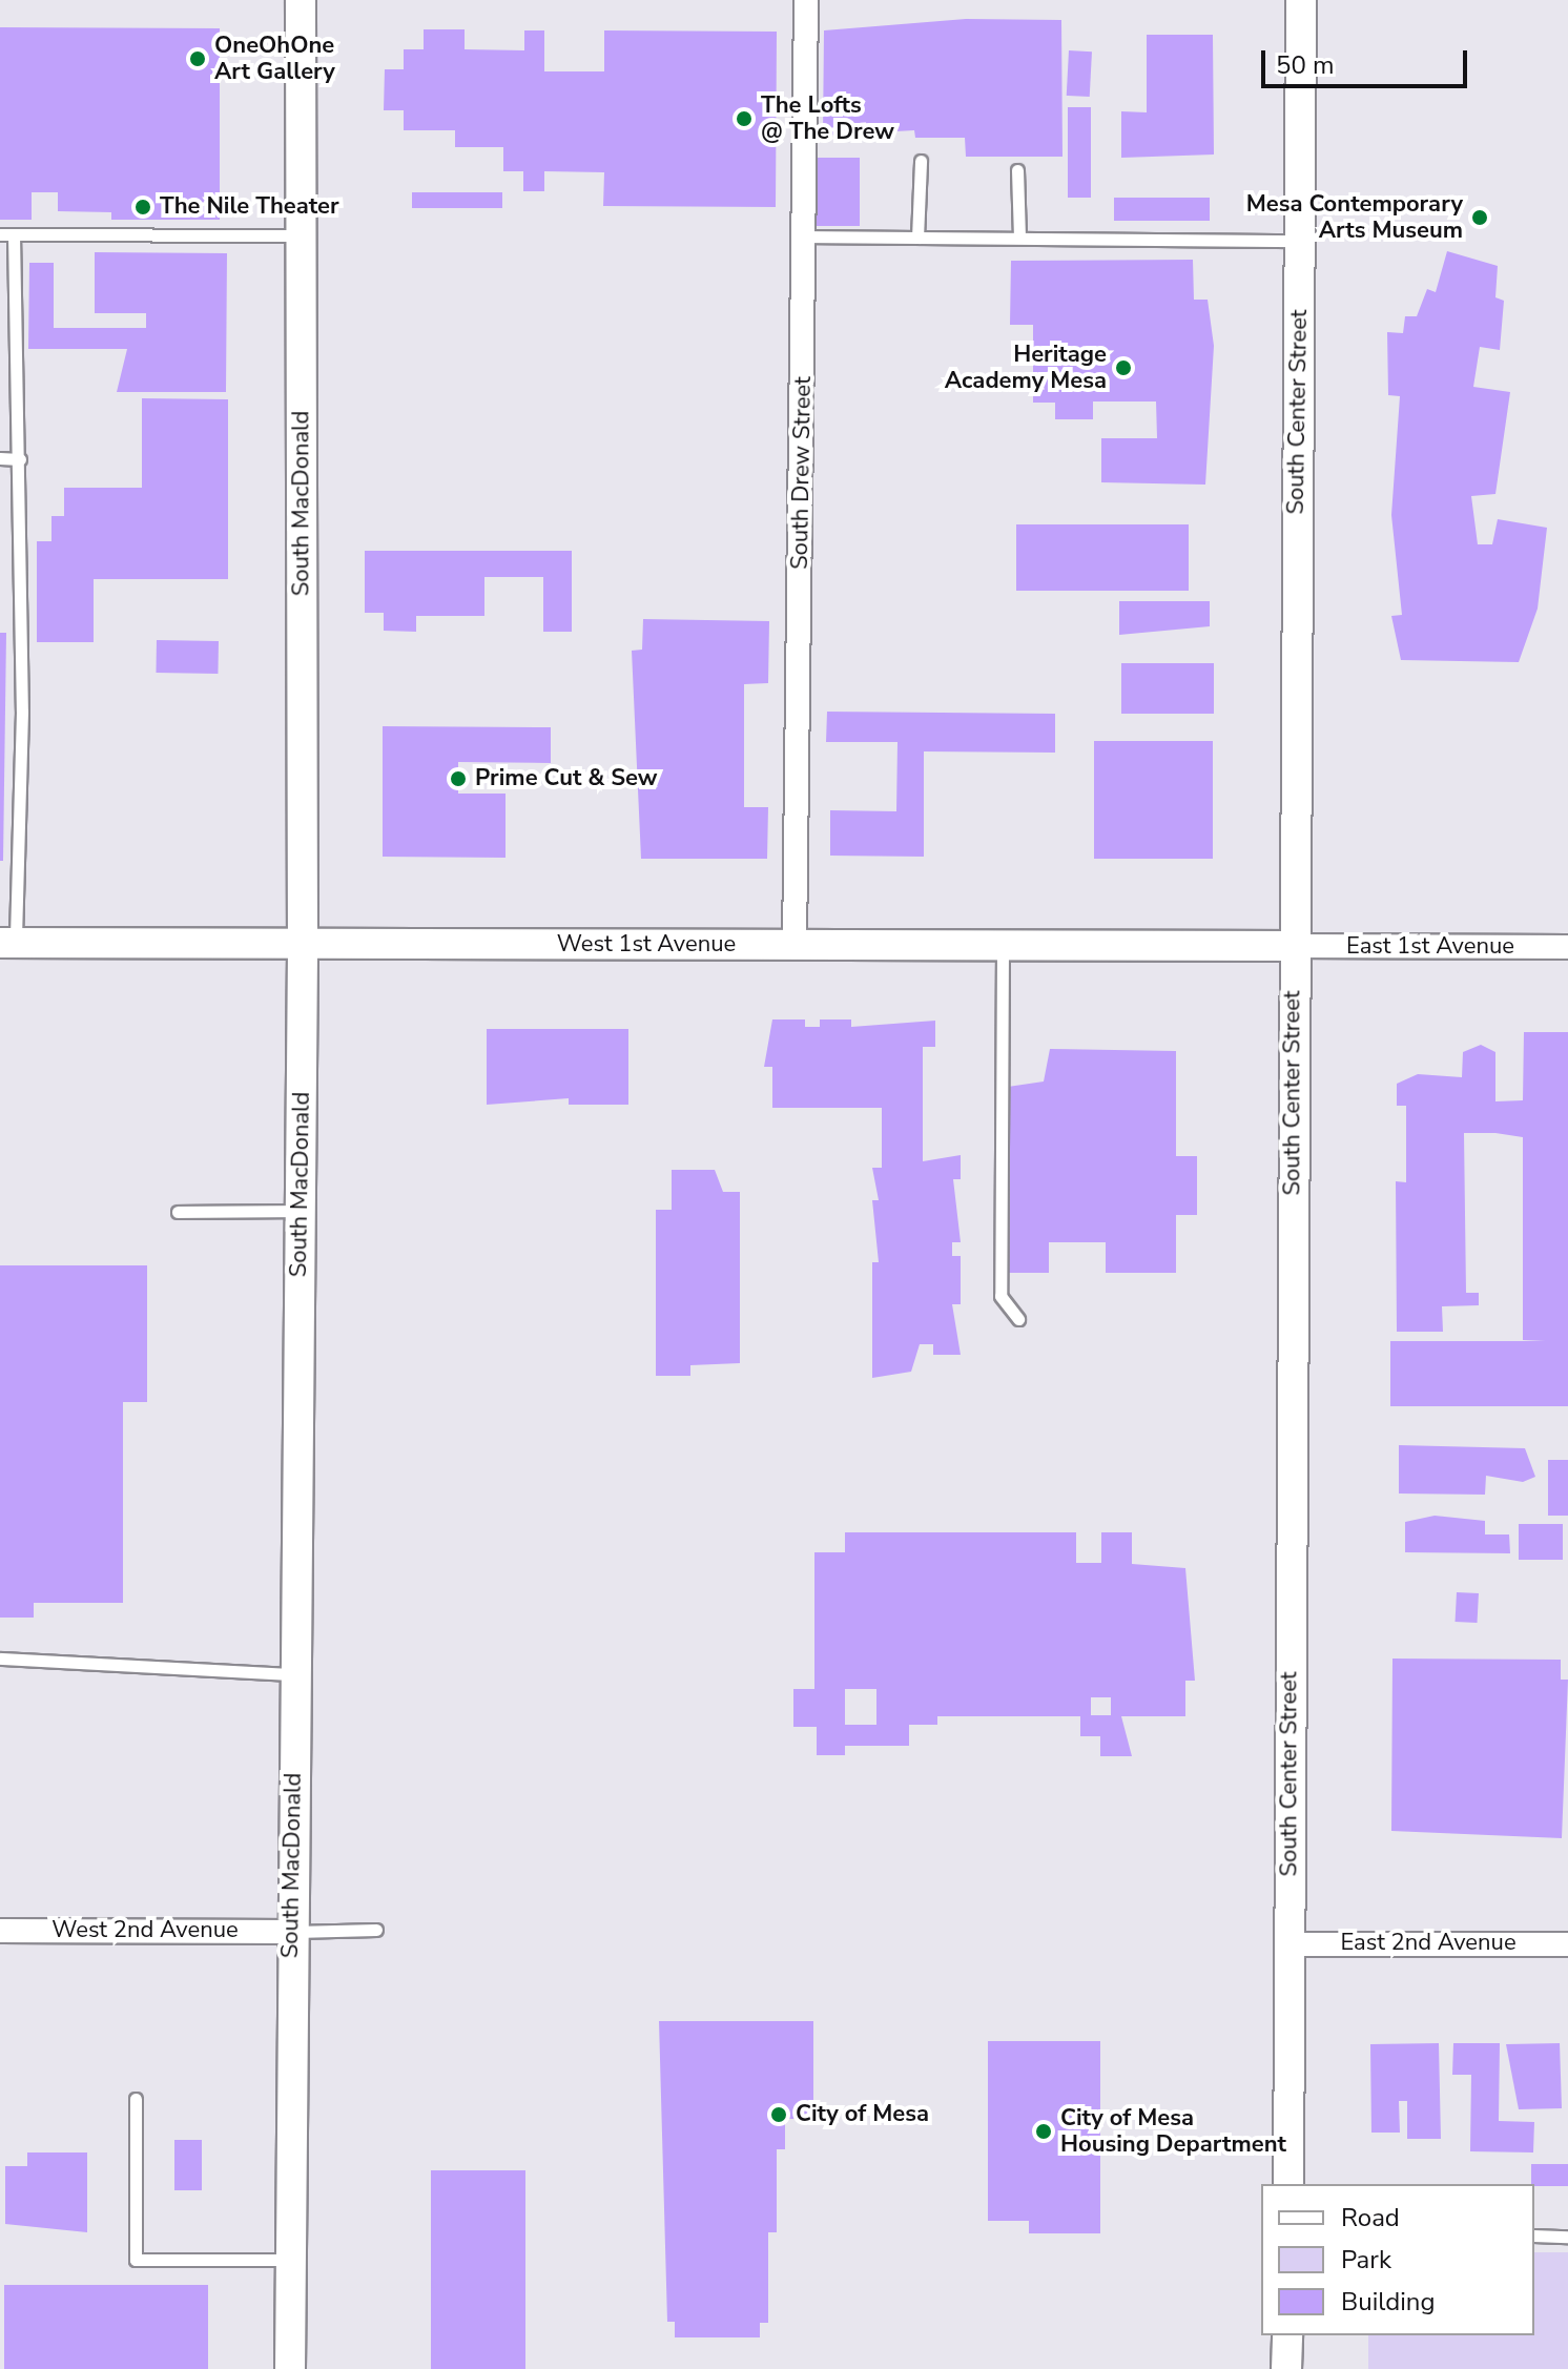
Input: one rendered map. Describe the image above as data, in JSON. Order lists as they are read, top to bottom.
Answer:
{
  "streets": {
    "street": [
      "South Center Street",
      "South Drew Street",
      "South MacDonald",
      "West 1st Avenue",
      "East 1st Avenue",
      "West 2nd Avenue",
      "East 2nd Avenue"
    ]
  },
  "crossings": [
    ["South Center Street", "West 1st Avenue"],
    ["South Center Street", "East 1st Avenue"],
    ["South Center Street", "East 2nd Avenue"],
    ["South Drew Street", "West 1st Avenue"],
    ["South MacDonald", "West 1st Avenue"],
    ["South MacDonald", "West 2nd Avenue"],
    ["West 1st Avenue", "East 1st Avenue"]
  ],
  "places": [
    "OneOhOne Art Gallery",
    "The Lofts @ The Drew",
    "The Nile Theater",
    "Mesa Contemporary Arts Museum",
    "Heritage Academy Mesa",
    "Prime Cut & Sew",
    "City of Mesa",
    "City of Mesa Housing Department"
  ],
  "legend": ["Road", "Park", "Building"],
  "scale_bar": "50 m"
}
